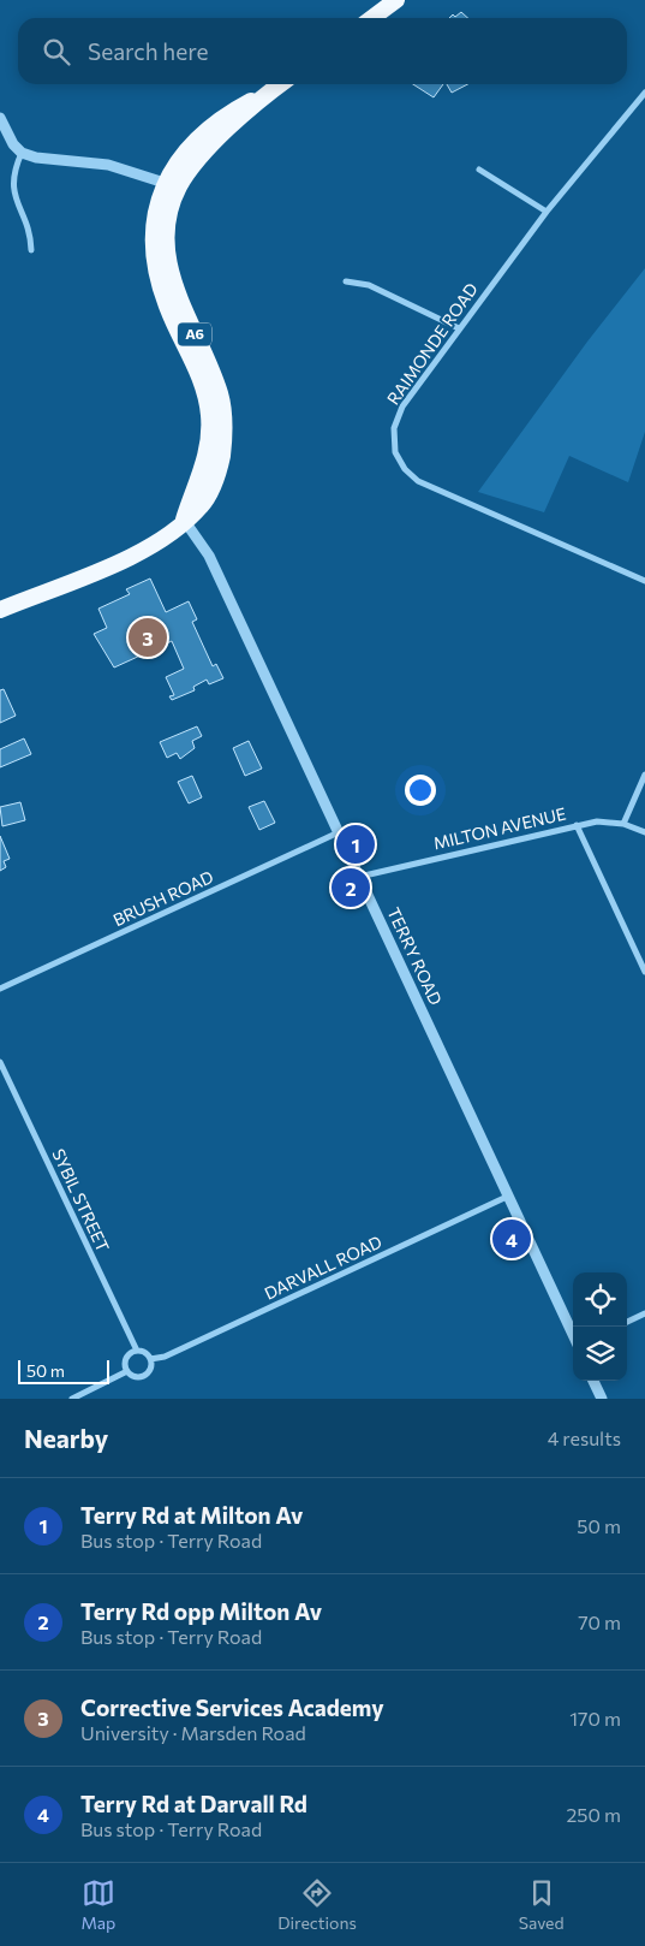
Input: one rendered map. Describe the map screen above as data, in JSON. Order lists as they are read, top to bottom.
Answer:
{
  "streets": {
    "highway": ["A6"],
    "street": [
      "RAIMONDE ROAD",
      "MILTON AVENUE",
      "BRUSH ROAD",
      "TERRY ROAD",
      "SYBIL STREET",
      "DARVALL ROAD"
    ]
  },
  "crossings": [
    ["A6", "TERRY ROAD"],
    ["MILTON AVENUE", "TERRY ROAD"],
    ["BRUSH ROAD", "TERRY ROAD"],
    ["TERRY ROAD", "DARVALL ROAD"],
    ["SYBIL STREET", "DARVALL ROAD"]
  ],
  "scale_bar": "50 m",
  "page": {
    "search": "Search here",
    "pins": [
      "3",
      "1",
      "2",
      "4"
    ],
    "scale": "50 m",
    "heading": ["Nearby", "4 results"],
    "list": [
      {
        "mark": "1",
        "name": "Terry Rd at Milton Av",
        "note": "Bus stop · Terry Road",
        "value": "50 m"
      },
      {
        "mark": "2",
        "name": "Terry Rd opp Milton Av",
        "note": "Bus stop · Terry Road",
        "value": "70 m"
      },
      {
        "mark": "3",
        "name": "Corrective Services Academy",
        "note": "University · Marsden Road",
        "value": "170 m"
      },
      {
        "mark": "4",
        "name": "Terry Rd at Darvall Rd",
        "note": "Bus stop · Terry Road",
        "value": "250 m"
      }
    ],
    "nav": ["Map", "Directions", "Saved"]
  }
}
